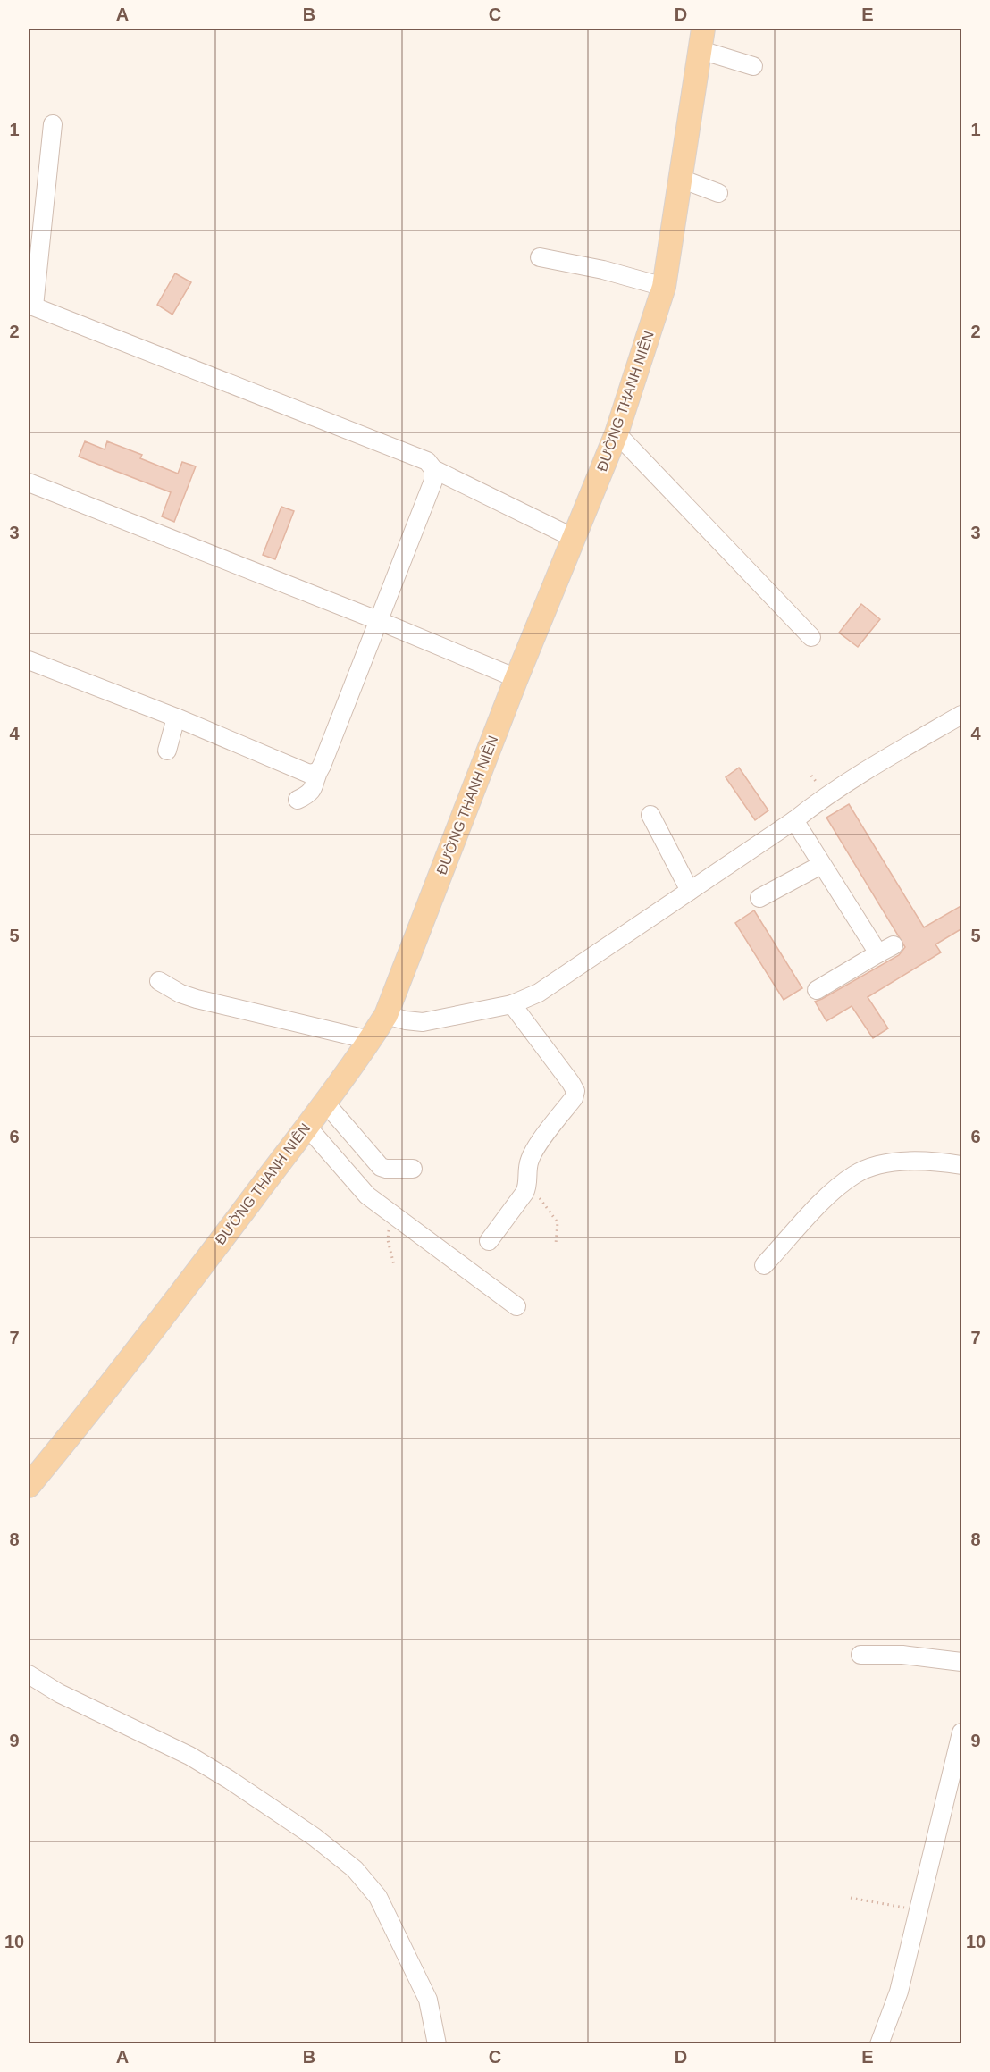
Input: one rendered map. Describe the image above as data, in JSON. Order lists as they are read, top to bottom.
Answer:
{
  "streets": {
    "main road": ["ĐƯỜNG THANH NIÊN"]
  },
  "grid": {
    "columns": [
      "A",
      "B",
      "C",
      "D",
      "E"
    ],
    "rows": [
      "1",
      "2",
      "3",
      "4",
      "5",
      "6",
      "7",
      "8",
      "9",
      "10"
    ]
  }
}
